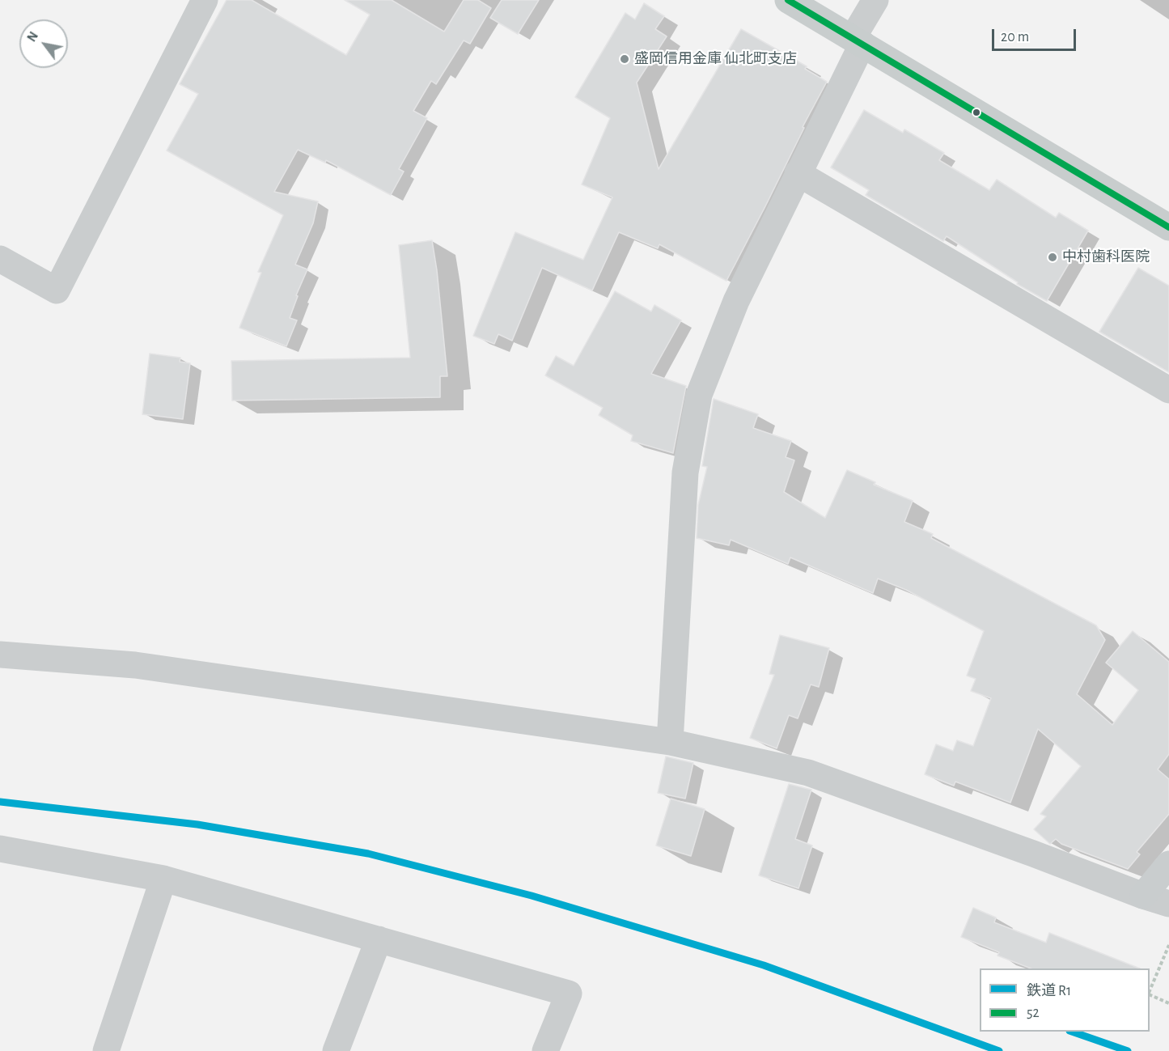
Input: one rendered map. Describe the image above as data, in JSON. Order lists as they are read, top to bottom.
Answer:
{
  "places": ["盛岡信用金庫 仙北町支店", "中村歯科医院"],
  "lines": ["transit line 52", "rail line R1"],
  "legend": ["鉄道 R1", "52"],
  "scale_bar": "20 m",
  "north": "top left"
}
